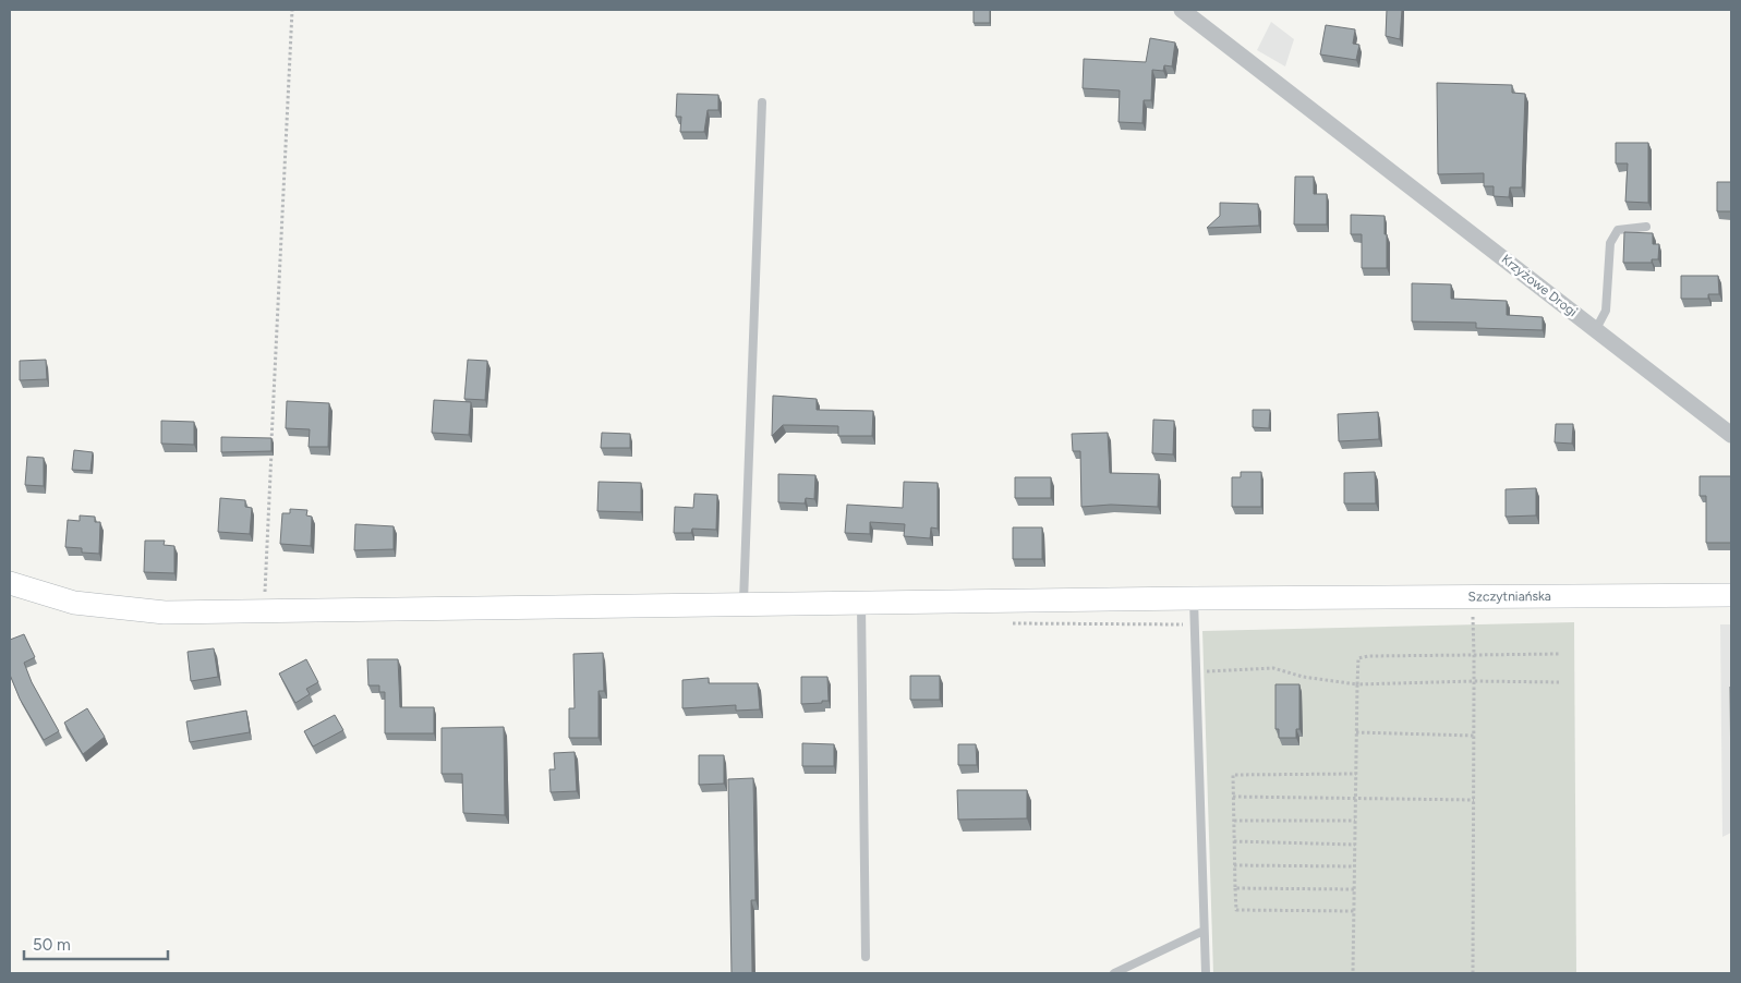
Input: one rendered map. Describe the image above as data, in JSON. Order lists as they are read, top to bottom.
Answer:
{
  "streets": {
    "street": ["Krzyżowe Drogi", "Szczytniańska"]
  },
  "scale_bar": "50 m"
}
